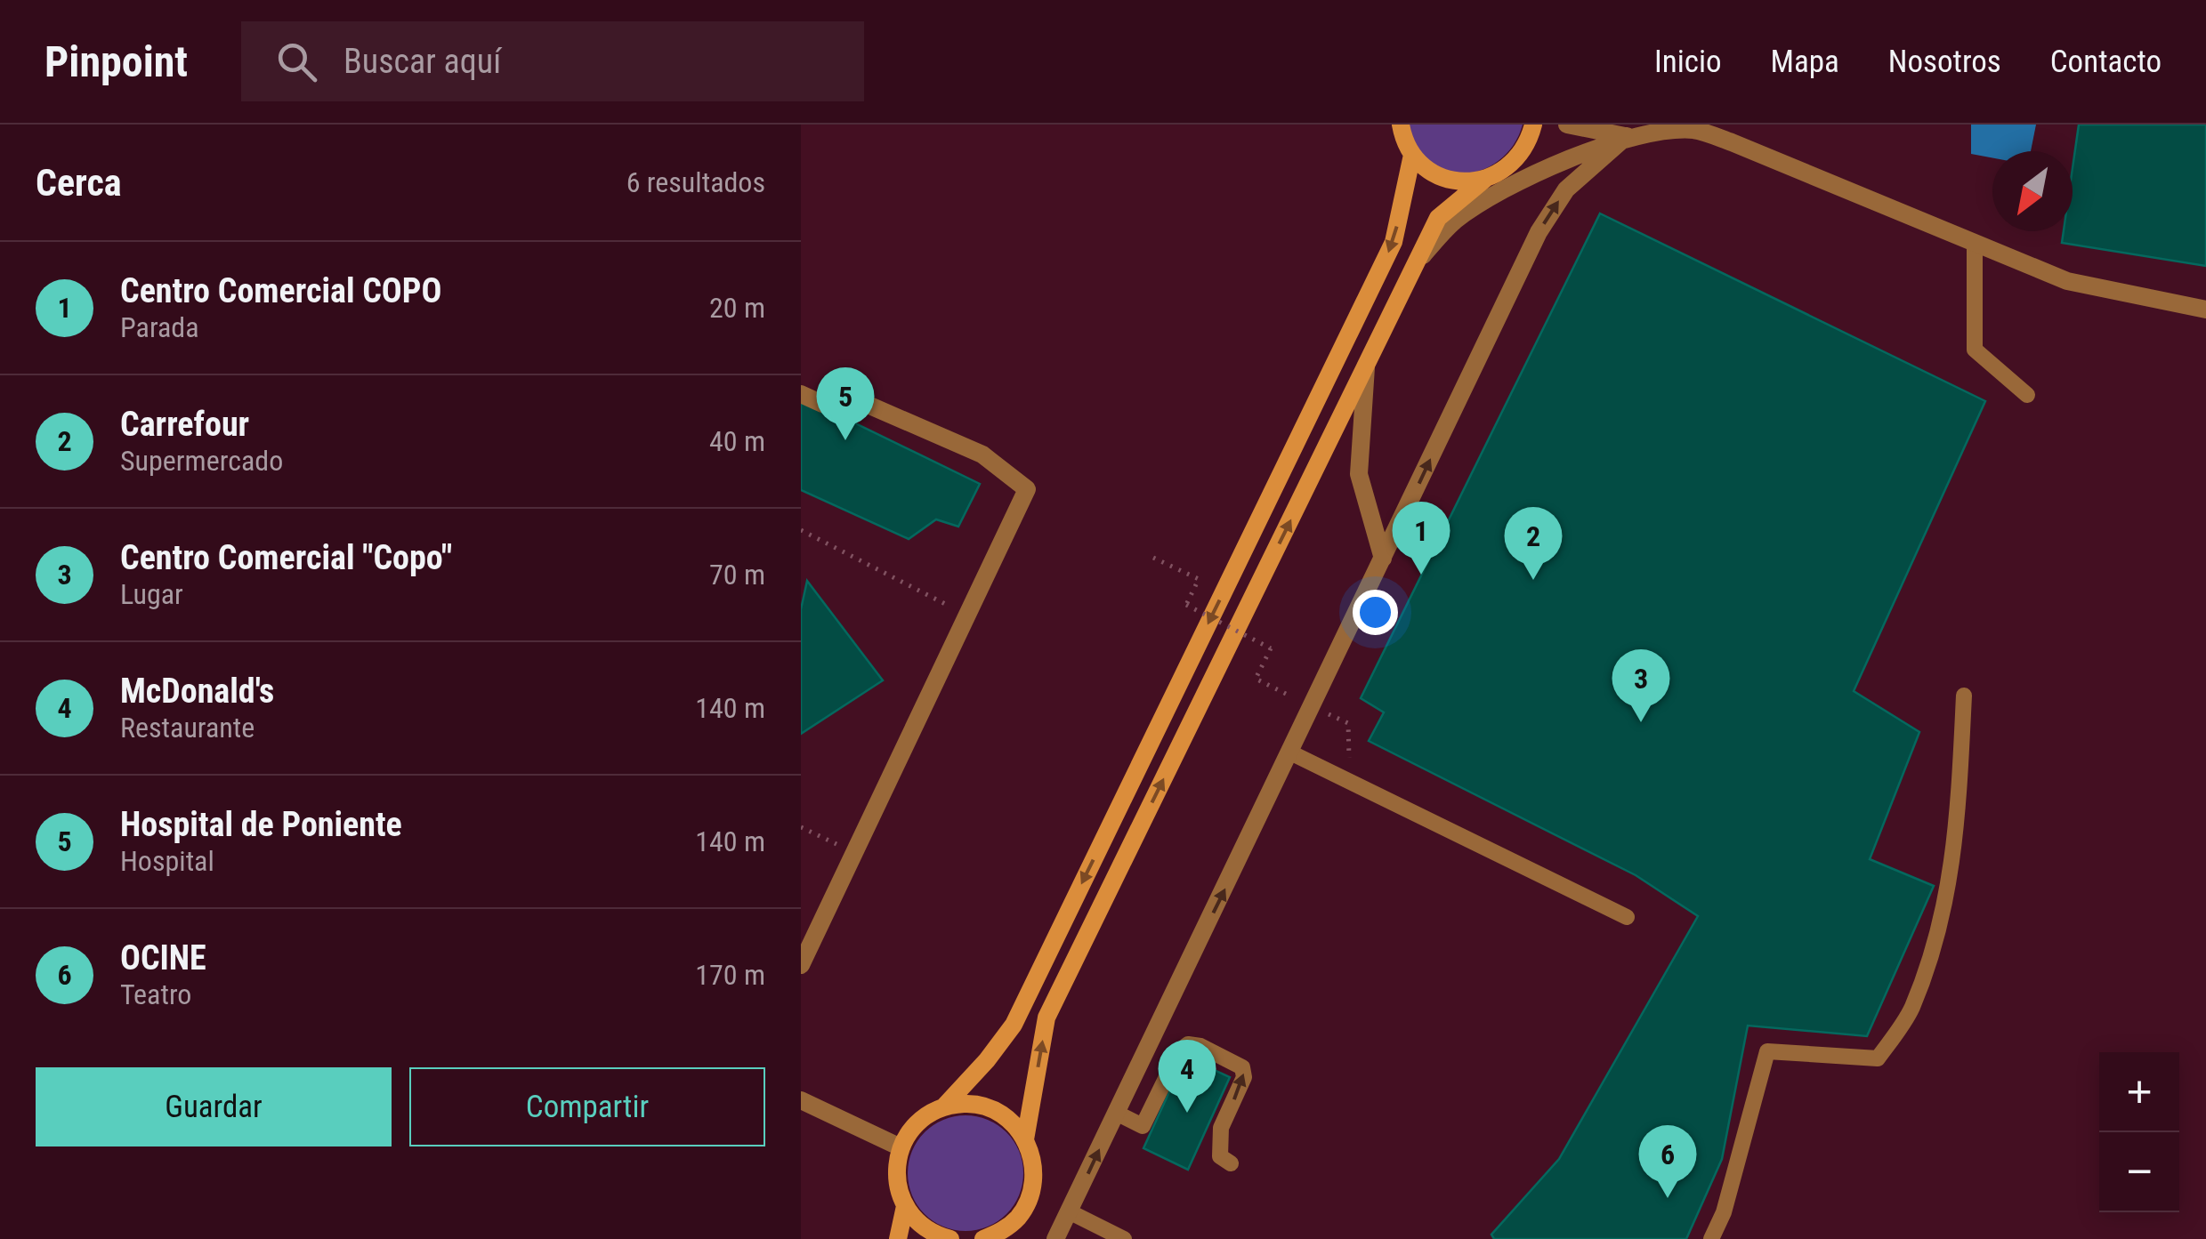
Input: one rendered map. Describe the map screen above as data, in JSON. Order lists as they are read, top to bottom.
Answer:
{
  "north": "bottom left",
  "page": {
    "header": "Pinpoint",
    "search": "Buscar aquí",
    "nav": [
      "Inicio",
      "Mapa",
      "Nosotros",
      "Contacto"
    ],
    "heading": ["Cerca", "6 resultados"],
    "list": [
      {
        "mark": "1",
        "name": "Centro Comercial COPO",
        "note": "Parada",
        "value": "20 m"
      },
      {
        "mark": "2",
        "name": "Carrefour",
        "note": "Supermercado",
        "value": "40 m"
      },
      {
        "mark": "3",
        "name": "Centro Comercial \"Copo\"",
        "note": "Lugar",
        "value": "70 m"
      },
      {
        "mark": "4",
        "name": "McDonald's",
        "note": "Restaurante",
        "value": "140 m"
      },
      {
        "mark": "5",
        "name": "Hospital de Poniente",
        "note": "Hospital",
        "value": "140 m"
      },
      {
        "mark": "6",
        "name": "OCINE",
        "note": "Teatro",
        "value": "170 m"
      }
    ],
    "pins": [
      "5",
      "1",
      "2",
      "3",
      "4",
      "6"
    ],
    "buttons": ["Guardar", "Compartir"],
    "map_buttons": ["+", "−"]
  }
}
